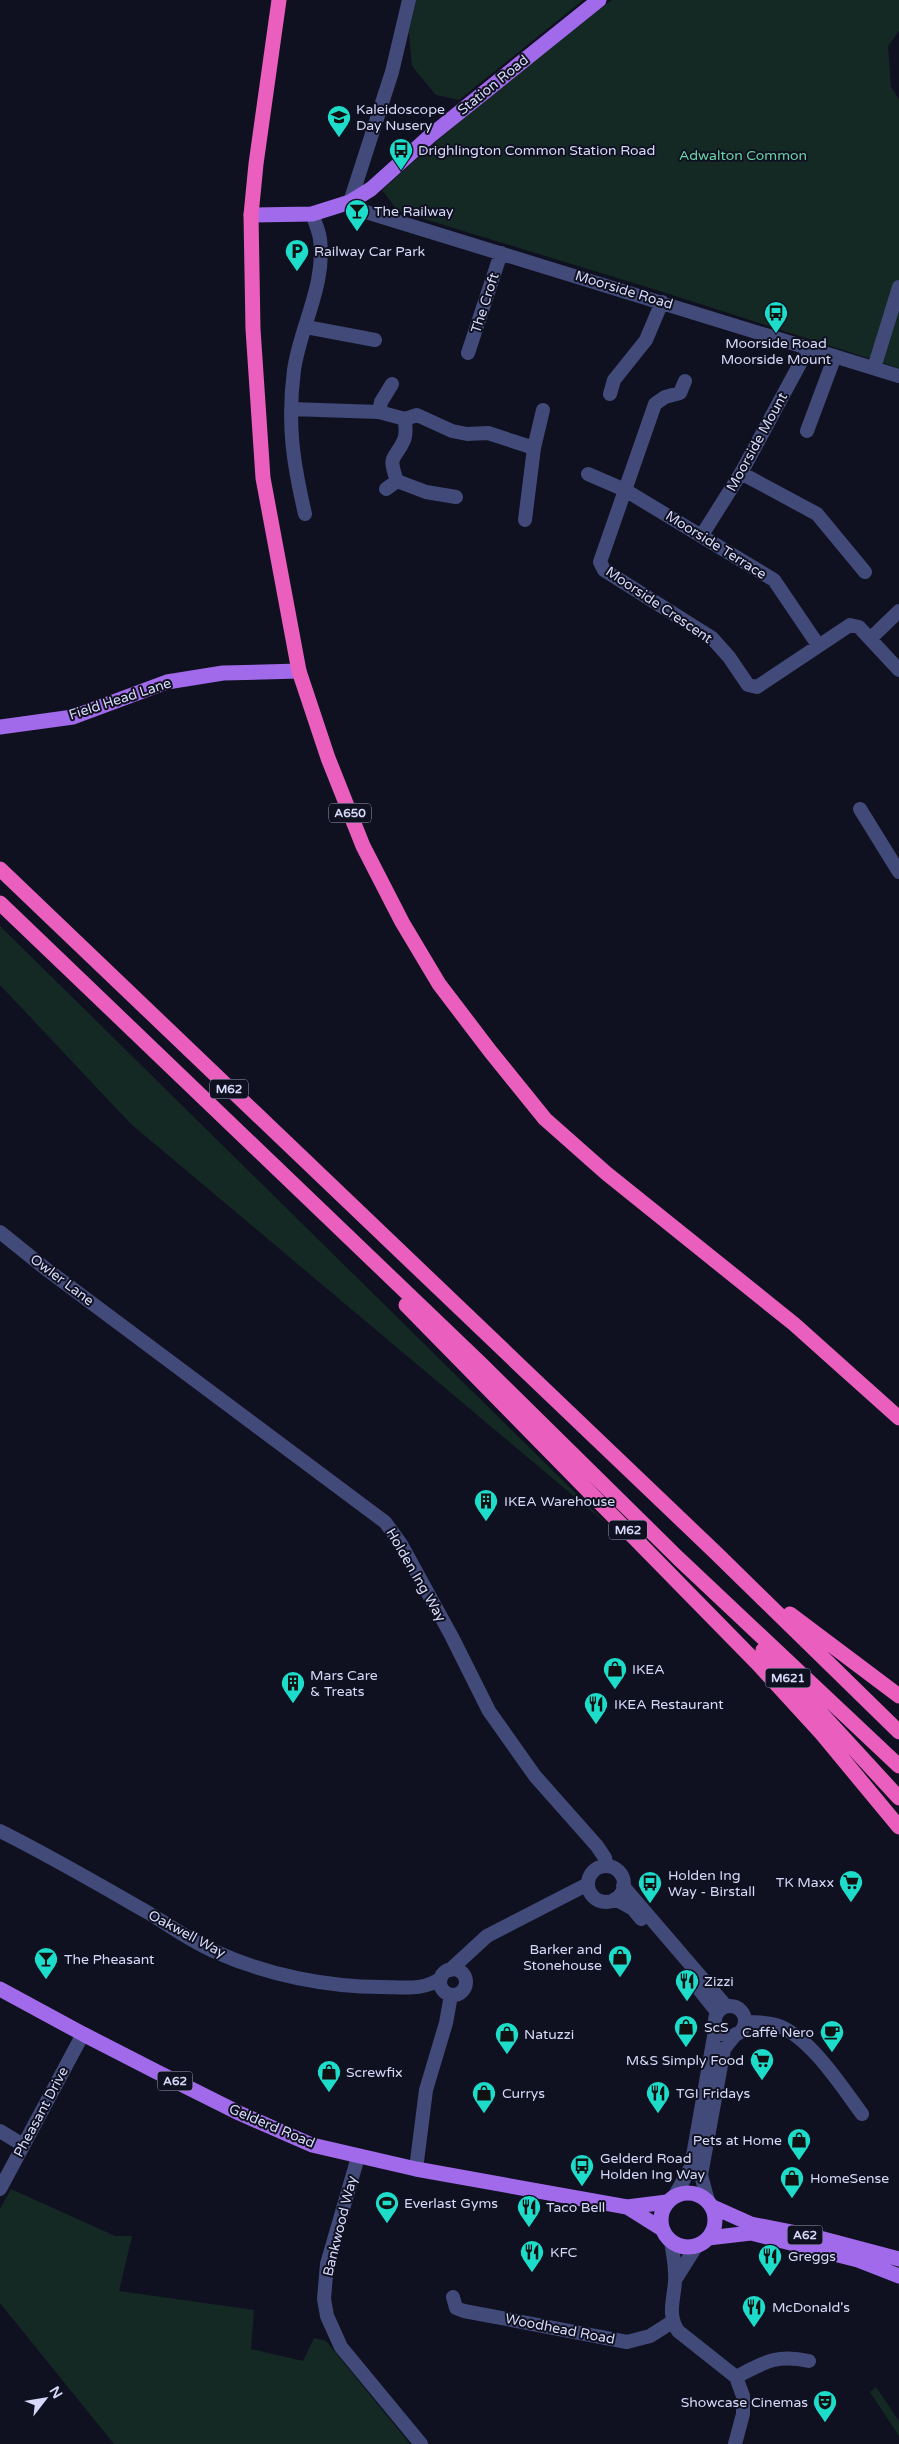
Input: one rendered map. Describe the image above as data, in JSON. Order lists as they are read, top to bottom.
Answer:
{
  "streets": {
    "highway": ["A650", "M62", "M621"],
    "main road": [
      "Station Road",
      "Field Head Lane",
      "A62",
      "Gelderd Road"
    ],
    "street": [
      "Moorside Road",
      "The Croft",
      "Moorside Mount",
      "Moorside Terrace",
      "Moorside Crescent",
      "Owler Lane",
      "Holden Ing Way",
      "Oakwell Way",
      "Pheasant Drive",
      "Bankwood Way",
      "Woodhead Road"
    ]
  },
  "crossings": [
    ["Station Road", "Moorside Road"],
    ["Station Road", "A650"],
    ["Moorside Road", "The Croft"],
    ["Moorside Road", "Moorside Mount"],
    ["Moorside Mount", "Moorside Terrace"],
    ["Moorside Terrace", "Moorside Crescent"],
    ["Field Head Lane", "A650"],
    ["M62", "M621"],
    ["Owler Lane", "Holden Ing Way"],
    ["Holden Ing Way", "Oakwell Way"],
    ["Pheasant Drive", "Gelderd Road"],
    ["Gelderd Road", "Bankwood Way"]
  ],
  "parks": ["Adwalton Common"],
  "places": {
    "school or university": ["Kaleidoscope Day Nusery"],
    "bus stop": [
      "Drighlington Common Station Road",
      "Moorside Road Moorside Mount",
      "Holden Ing Way - Birstall",
      "Gelderd Road Holden Ing Way"
    ],
    "bar": ["The Railway", "The Pheasant"],
    "parking": ["Railway Car Park"],
    "building": ["IKEA Warehouse", "Mars Care & Treats"],
    "shop": [
      "IKEA",
      "Barker and Stonehouse",
      "ScS",
      "Natuzzi",
      "Screwfix",
      "Currys",
      "Pets at Home",
      "HomeSense"
    ],
    "restaurant": [
      "IKEA Restaurant",
      "Zizzi",
      "TGI Fridays",
      "Taco Bell",
      "KFC",
      "Greggs",
      "McDonald's"
    ],
    "supermarket": ["TK Maxx", "M&S Simply Food"],
    "cafe": ["Caffè Nero"],
    "sports": ["Everlast Gyms"],
    "theatre": ["Showcase Cinemas"]
  },
  "north": "top right"
}
